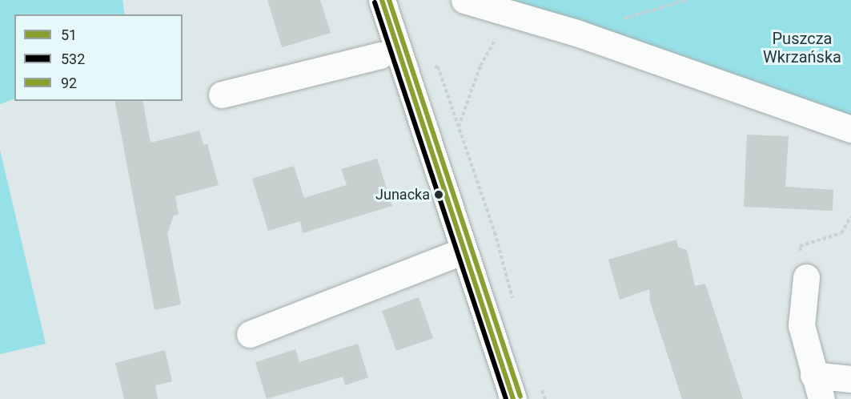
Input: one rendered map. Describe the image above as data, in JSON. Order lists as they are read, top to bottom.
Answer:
{
  "parks": ["Puszcza Wkrzańska"],
  "places": ["Junacka"],
  "lines": ["transit line 51", "transit line 92", "transit line 532"],
  "legend": ["51", "532", "92"]
}
